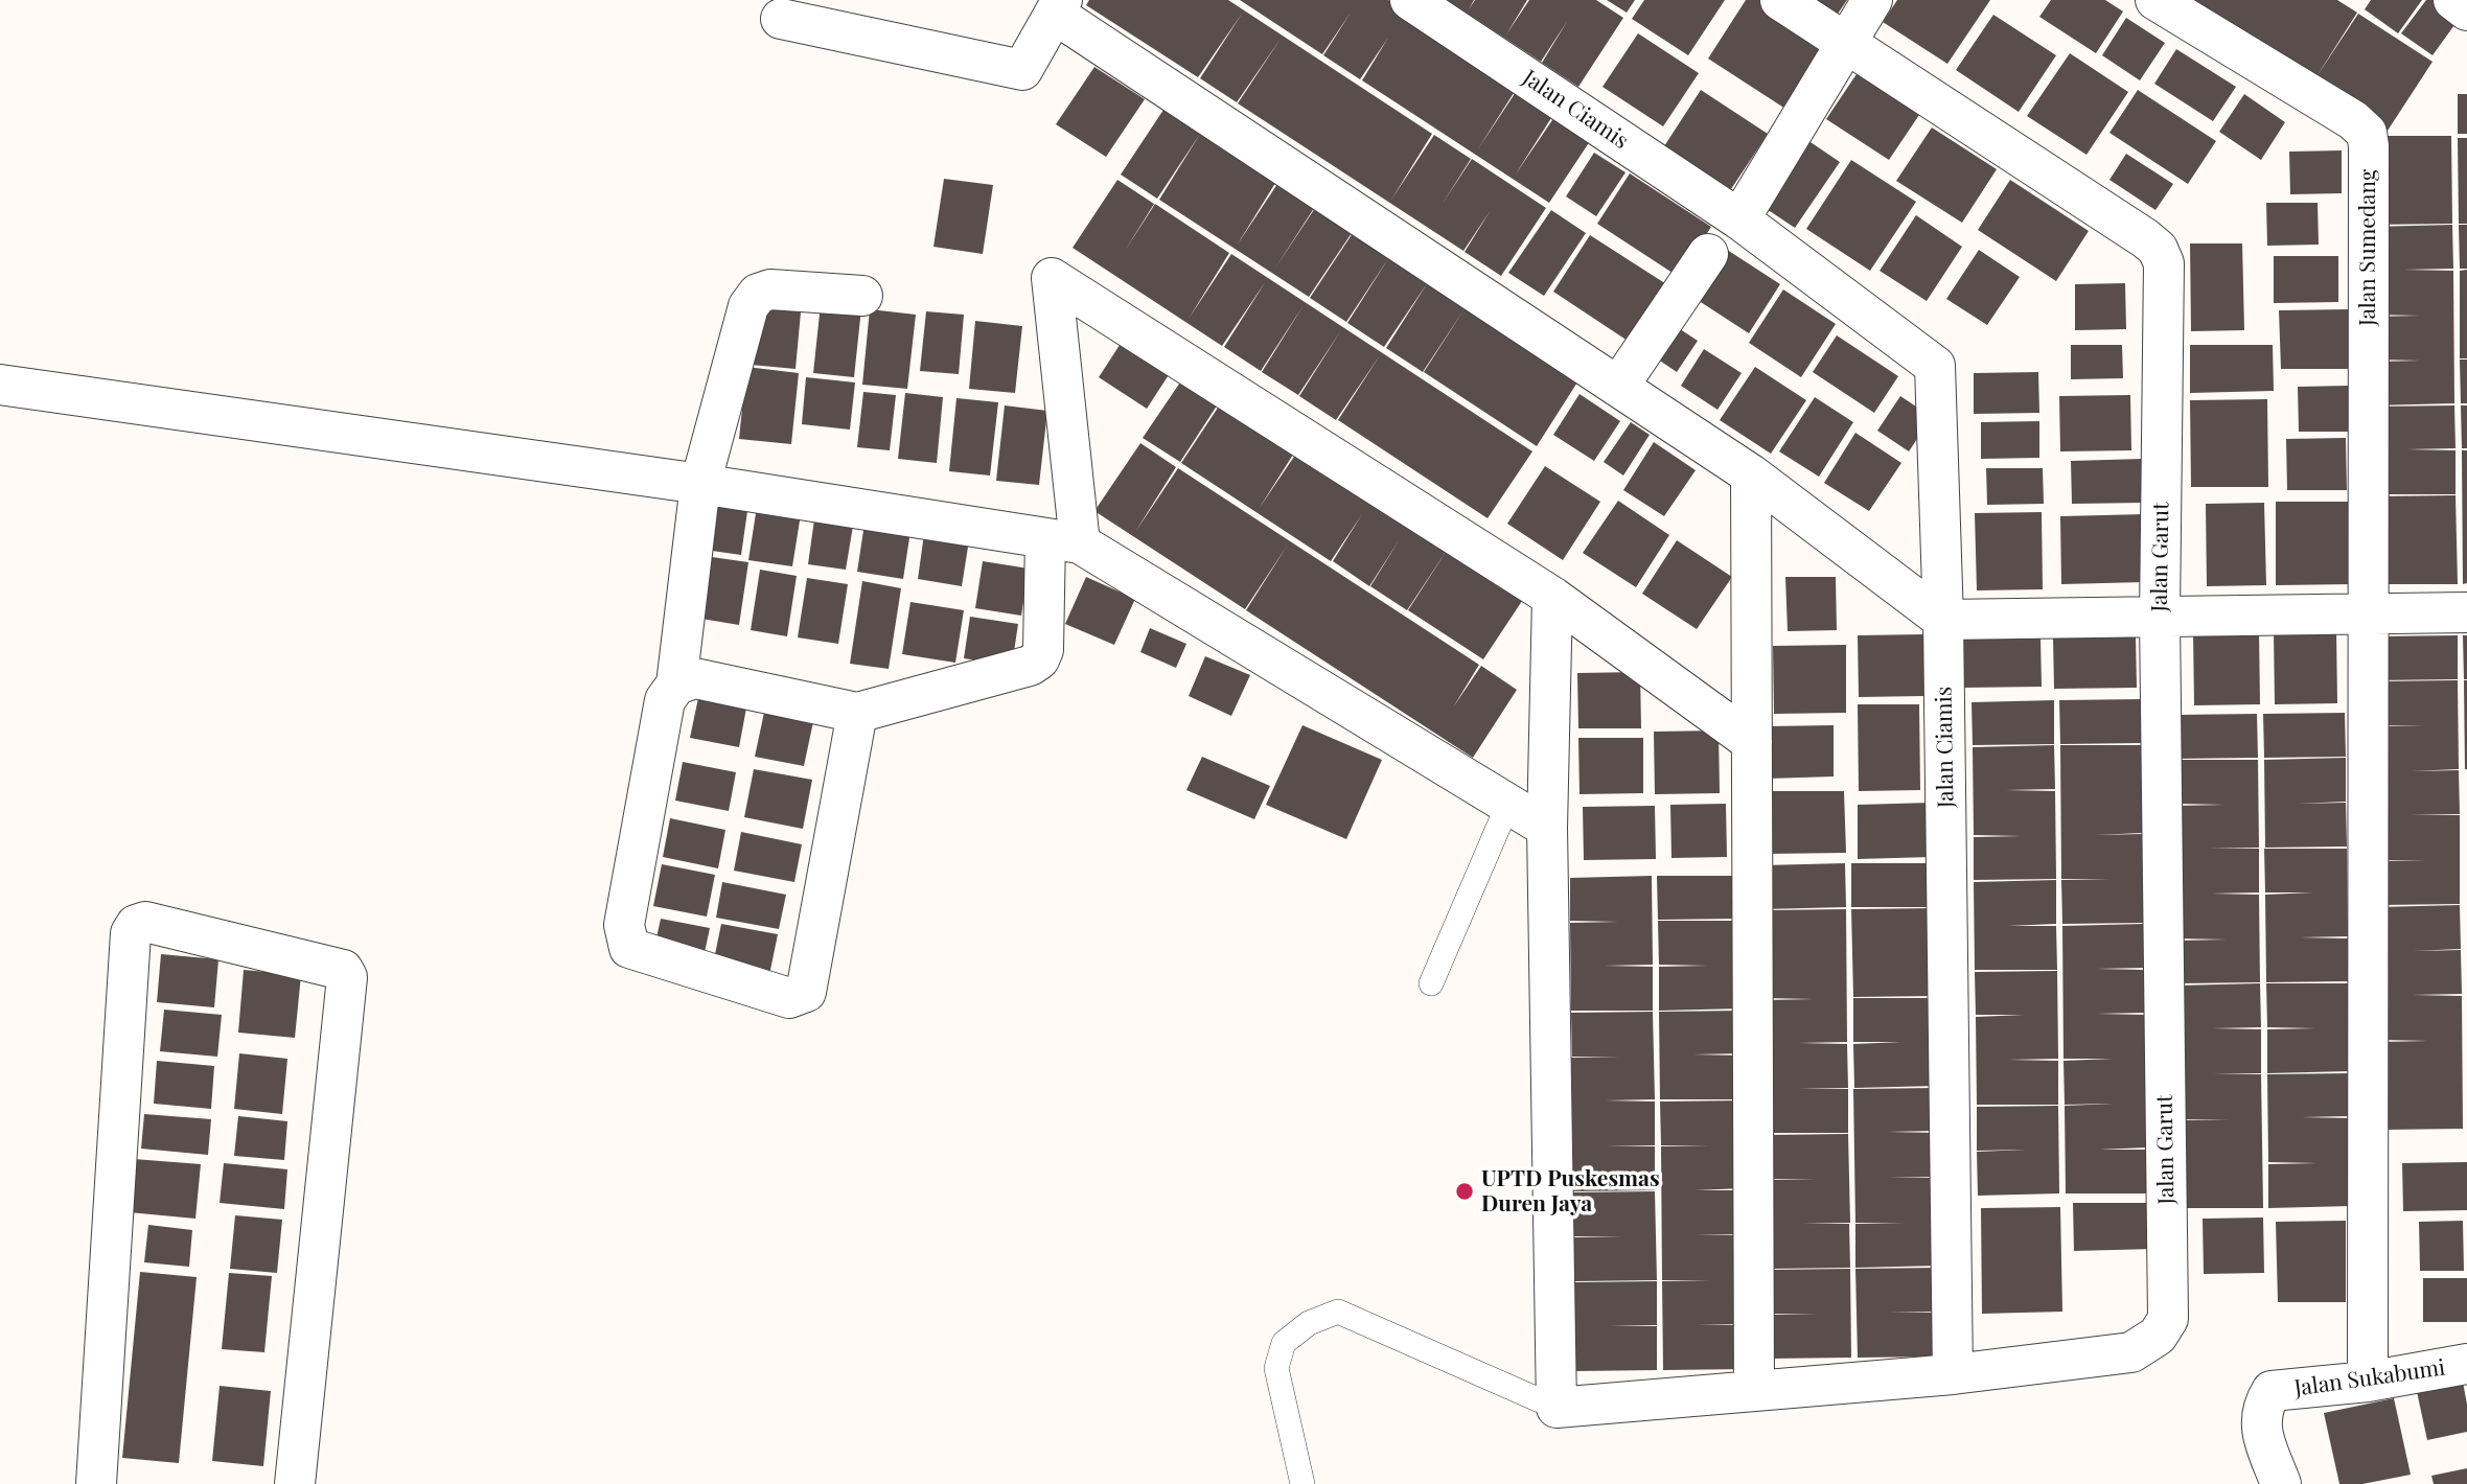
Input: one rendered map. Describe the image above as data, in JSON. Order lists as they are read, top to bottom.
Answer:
{
  "streets": {
    "street": [
      "Jalan Ciamis",
      "Jalan Sumedang",
      "Jalan Garut",
      "Jalan Sukabumi"
    ]
  },
  "crossings": [
    ["Jalan Ciamis", "Jalan Garut"]
  ],
  "places": ["UPTD Puskesmas Duren Jaya"]
}
